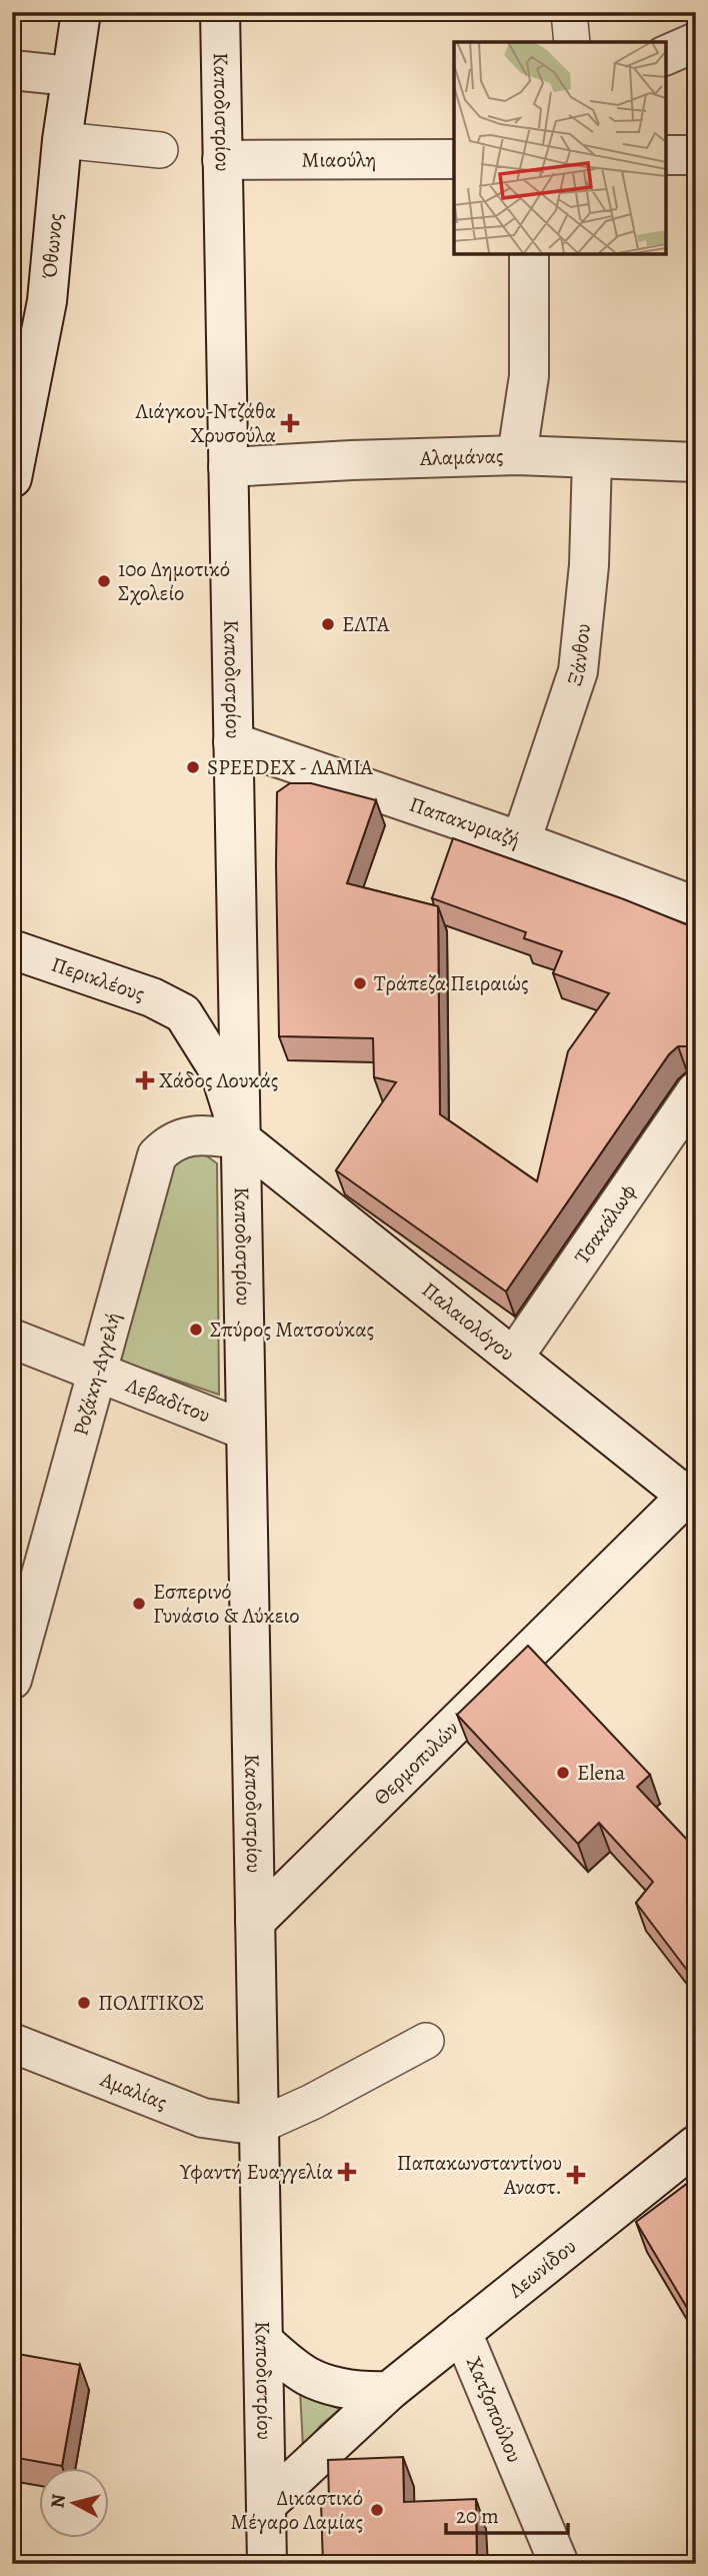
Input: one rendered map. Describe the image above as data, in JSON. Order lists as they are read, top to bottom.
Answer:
{
  "streets": {
    "main road": [
      "Καποδιστρίου",
      "Μιαούλη",
      "Όθωνος",
      "Αλαμάνας",
      "Ξάνθου",
      "Παπακυριαζή",
      "Περικλέους",
      "Τσακάλωφ",
      "Παλαιολόγου",
      "Ροζάκη-Αγγελή",
      "Λεβαδίτου",
      "Θερμοπυλών",
      "Αμαλίας",
      "Λεωνίδου",
      "Χατζοπούλου"
    ]
  },
  "crossings": [
    ["Καποδιστρίου", "Μιαούλη"],
    ["Καποδιστρίου", "Αλαμάνας"],
    ["Καποδιστρίου", "Παπακυριαζή"],
    ["Καποδιστρίου", "Παλαιολόγου"],
    ["Καποδιστρίου", "Ροζάκη-Αγγελή"],
    ["Καποδιστρίου", "Λεβαδίτου"],
    ["Καποδιστρίου", "Θερμοπυλών"],
    ["Καποδιστρίου", "Αμαλίας"],
    ["Καποδιστρίου", "Λεωνίδου"],
    ["Αλαμάνας", "Ξάνθου"],
    ["Ξάνθου", "Παπακυριαζή"],
    ["Τσακάλωφ", "Παλαιολόγου"],
    ["Παλαιολόγου", "Ροζάκη-Αγγελή"],
    ["Παλαιολόγου", "Θερμοπυλών"],
    ["Ροζάκη-Αγγελή", "Λεβαδίτου"],
    ["Λεωνίδου", "Χατζοπούλου"]
  ],
  "places": {
    "health": [
      "Λιάγκου-Ντζάθα Χρυσούλα",
      "Χάδος Λουκάς",
      "Υφαντή Ευαγγελία",
      "Παπακωνσταντίνου Αναστ."
    ],
    "other": [
      "10ο Δημοτικό Σχολείο",
      "ΕΛΤΑ",
      "SPEEDEX - ΛΑΜΙΑ",
      "Τράπεζα Πειραιώς",
      "Σπύρος Ματσούκας",
      "Εσπερινό Γυνάσιο & Λύκειο",
      "Elena",
      "ΠΟΛΙΤΙΚΟΣ",
      "Δικαστικό Μέγαρο Λαμίας"
    ]
  },
  "scale_bar": "20 m",
  "north": "left"
}
